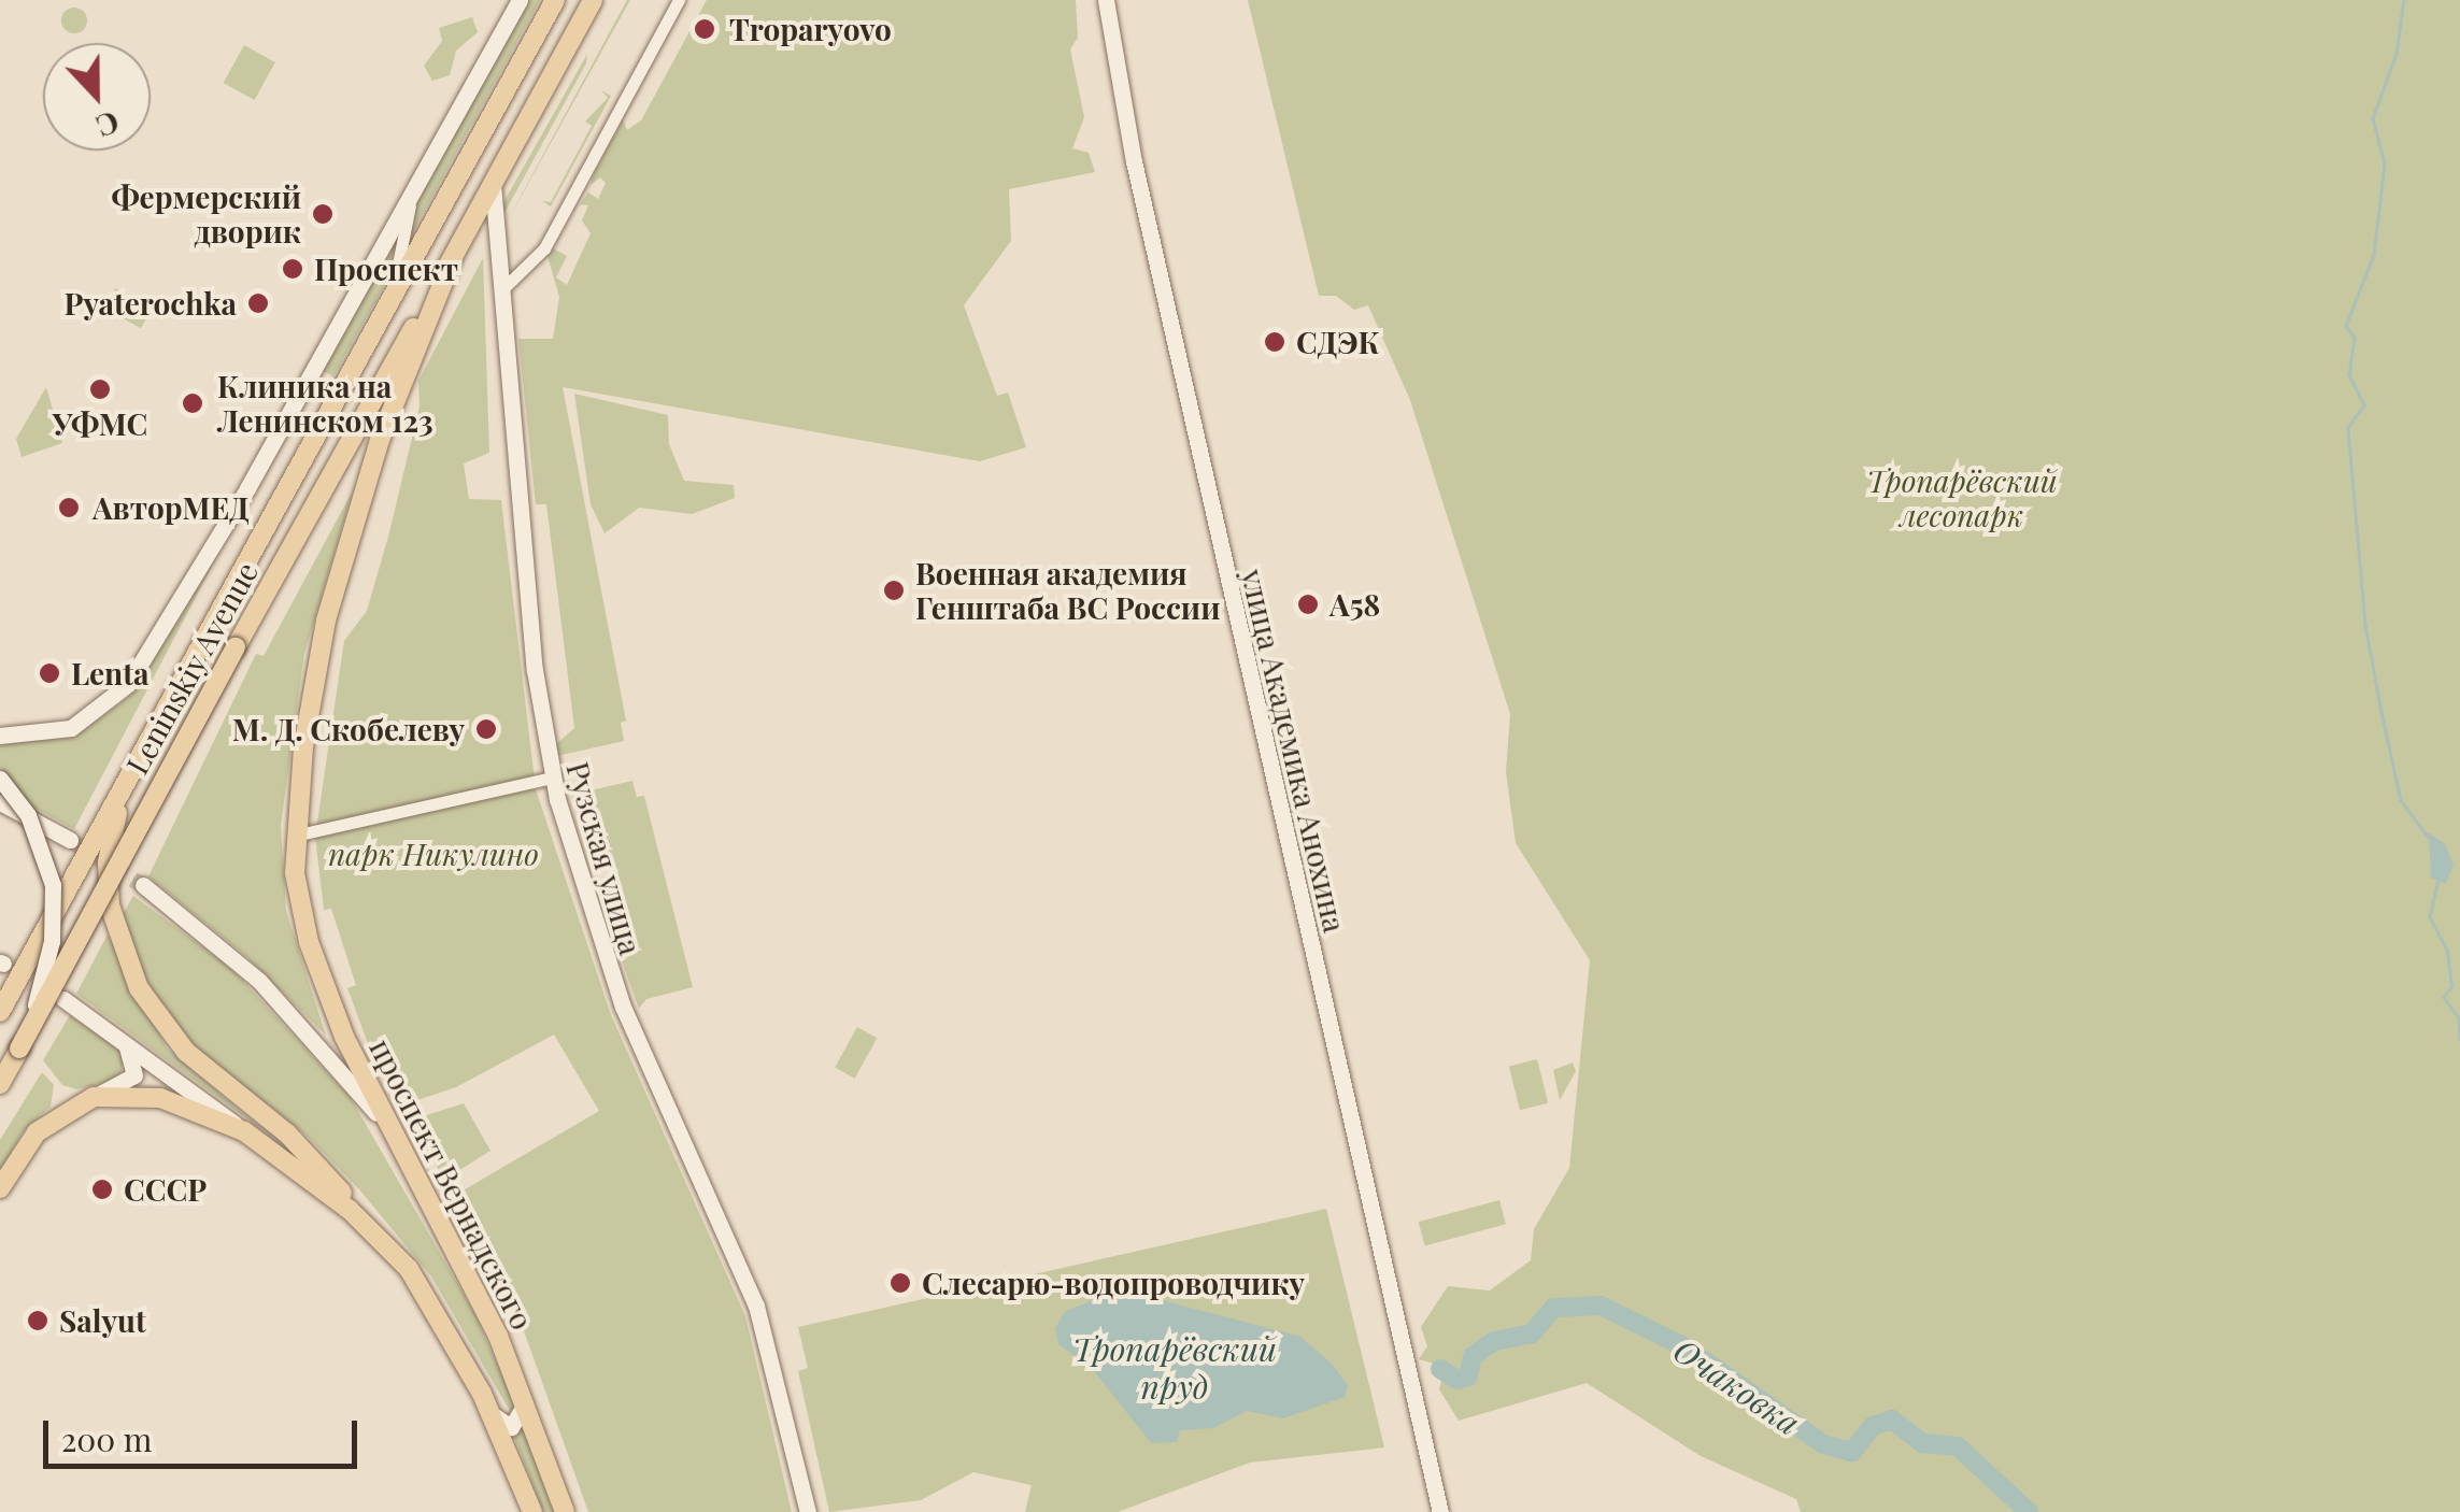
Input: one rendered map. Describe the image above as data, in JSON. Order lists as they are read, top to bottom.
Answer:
{
  "streets": {
    "main road": ["Leninskiy Avenue", "проспект Вернадского"],
    "street": ["улица Академика Анохина", "Рузская улица"]
  },
  "crossings": [
    ["Leninskiy Avenue", "Рузская улица"],
    ["Leninskiy Avenue", "проспект Вернадского"]
  ],
  "water": ["Тропарёвский пруд", "Очаковка"],
  "parks": ["Тропарёвский лесопарк", "парк Никулино"],
  "places": [
    "Troparyovo",
    "Фермерский дворик",
    "Проспект",
    "Pyaterochka",
    "СДЭК",
    "УФМС",
    "Клиника на Ленинском 123",
    "АвторМЕД",
    "Военная академия Генштаба ВС России",
    "А58",
    "Lenta",
    "М. Д. Скобелеву",
    "СССР",
    "Слесарю-водопроводчику",
    "Salyut"
  ],
  "scale_bar": "200 m",
  "north": "bottom"
}
